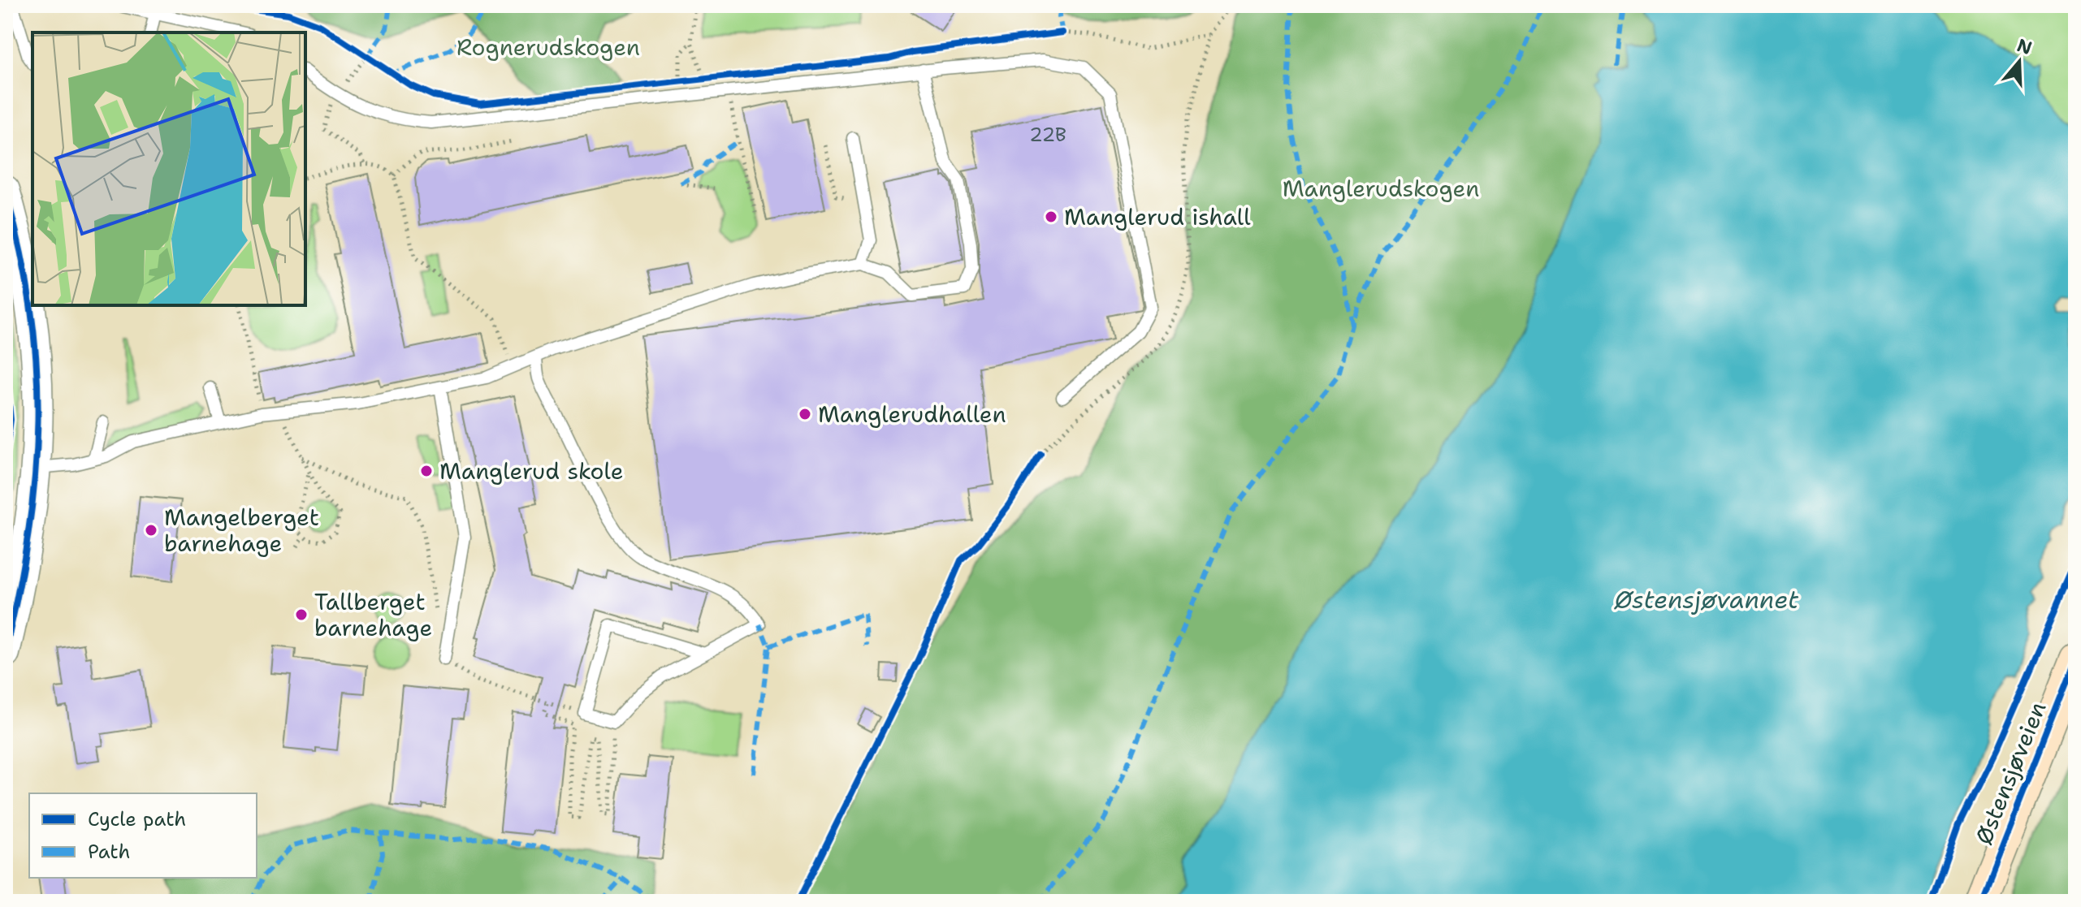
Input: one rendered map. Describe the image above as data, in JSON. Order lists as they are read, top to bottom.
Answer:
{
  "streets": {
    "main road": ["Østensjøveien"]
  },
  "water": ["Østensjøvannet"],
  "parks": ["Rognerudskogen", "Manglerudskogen"],
  "places": [
    "Manglerud ishall",
    "Manglerudhallen",
    "Manglerud skole",
    "Mangelberget barnehage",
    "Tallberget barnehage"
  ],
  "house_numbers": ["22B"],
  "legend": ["Cycle path", "Path"],
  "north": "top"
}
